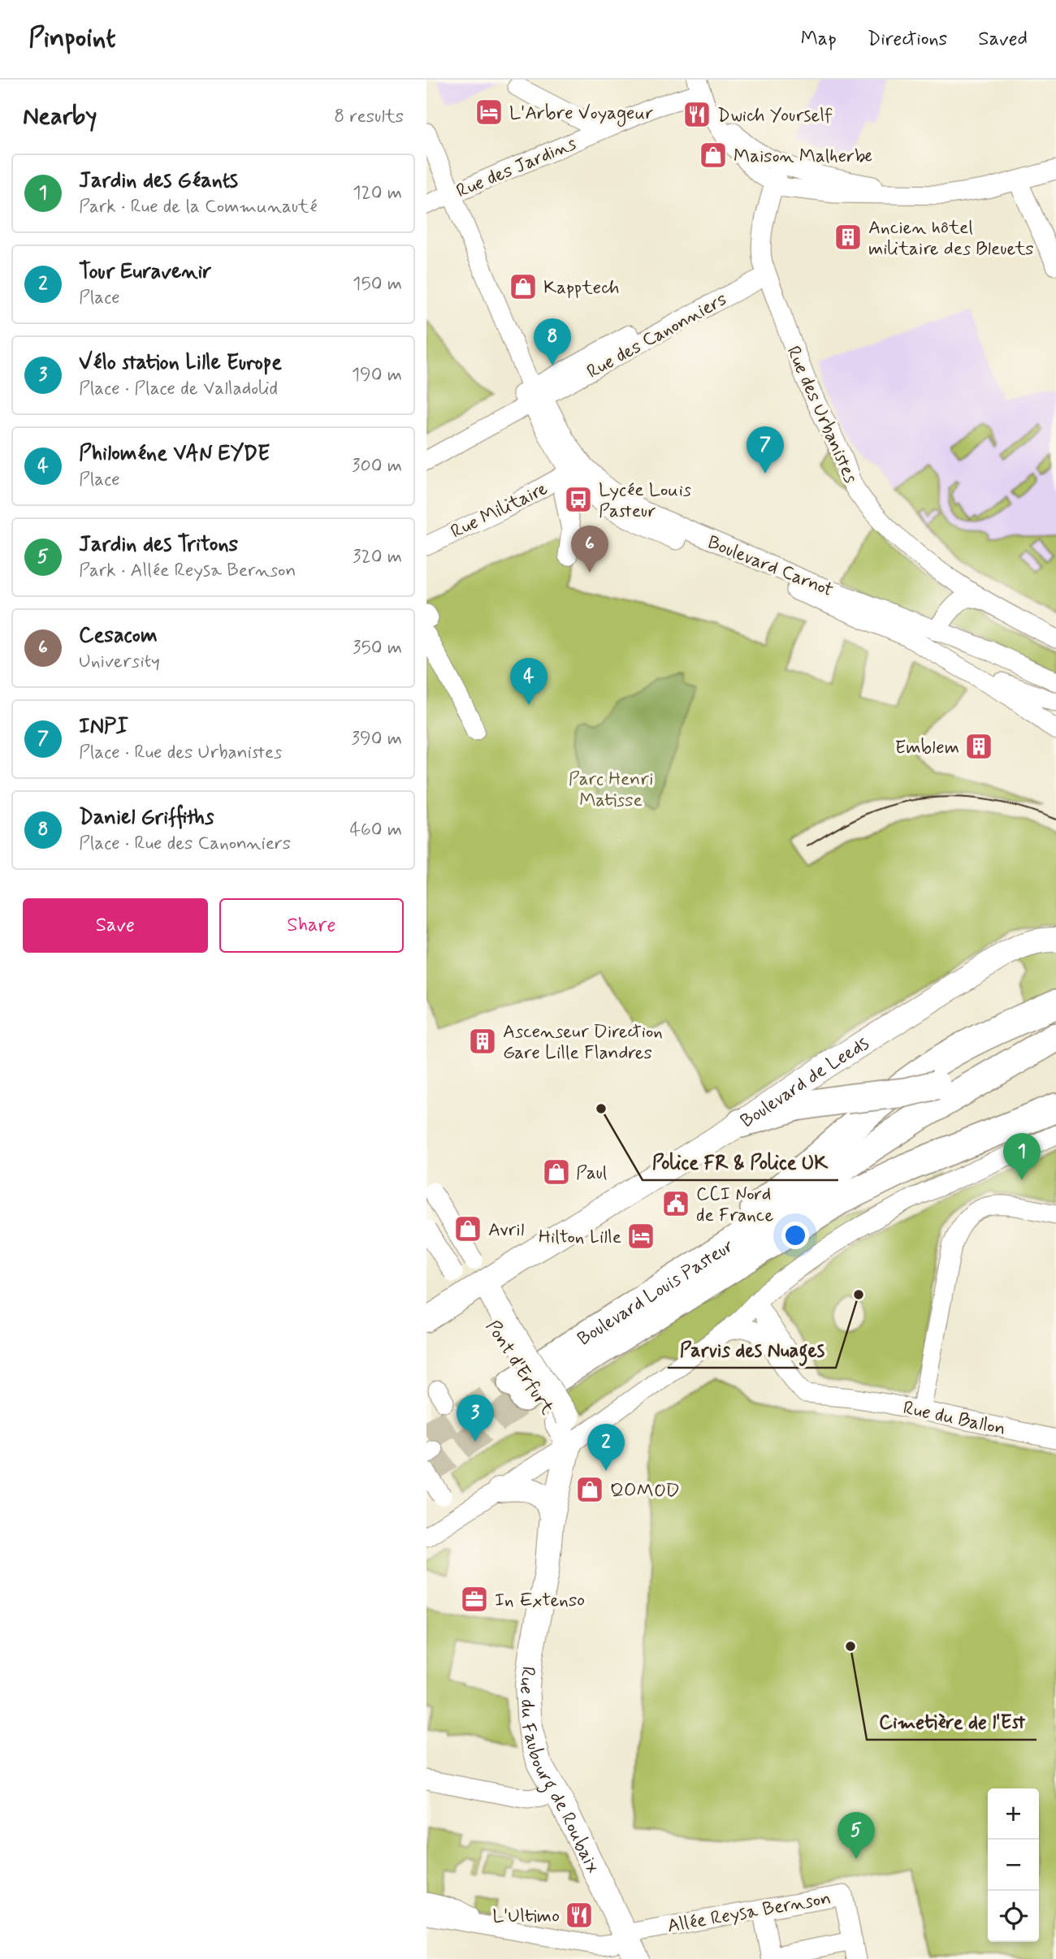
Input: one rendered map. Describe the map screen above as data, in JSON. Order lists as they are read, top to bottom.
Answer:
{
  "streets": {
    "highway": ["Boulevard Louis Pasteur"],
    "main road": ["Boulevard de Leeds", "Pont d'Erfurt", "Rue du Faubourg de Roubaix"],
    "street": [
      "Rue des Jardins",
      "Rue des Canonniers",
      "Rue des Urbanistes",
      "Rue Militaire",
      "Boulevard Carnot",
      "Rue du Ballon",
      "Allée Reysa Bernson"
    ]
  },
  "crossings": [
    ["Rue des Jardins", "Boulevard Carnot"],
    ["Rue des Canonniers", "Rue des Urbanistes"],
    ["Rue des Canonniers", "Boulevard Carnot"],
    ["Rue Militaire", "Boulevard Carnot"],
    ["Boulevard de Leeds", "Pont d'Erfurt"],
    ["Pont d'Erfurt", "Rue du Faubourg de Roubaix"],
    ["Rue du Faubourg de Roubaix", "Allée Reysa Bernson"]
  ],
  "parks": ["Parc Henri Matisse"],
  "places": {
    "hotel": ["L'Arbre Voyageur", "Hilton Lille"],
    "restaurant": ["Dwich Yourself", "L'Ultimo"],
    "shop": [
      "Maison Malherbe",
      "Kapptech",
      "Paul",
      "Avril",
      "QOMOD"
    ],
    "building": ["Ancien hôtel militaire des Bleuets", "Emblem", "Ascenseur Direction Gare Lille Flandres"],
    "bus stop": ["Lycée Louis Pasteur"],
    "other": ["Police FR & Police UK", "Parvis des Nuages", "Cimetière de l'Est"],
    "public building": ["CCI Nord de France"],
    "office": ["In Extenso"]
  },
  "page": {
    "header": "Pinpoint",
    "nav": ["Map", "Directions", "Saved"],
    "heading": ["Nearby", "8 results"],
    "list": [
      {
        "mark": "1",
        "name": "Jardin des Géants",
        "note": "Park · Rue de la Communauté",
        "value": "120 m"
      },
      {
        "mark": "2",
        "name": "Tour Euravenir",
        "note": "Place",
        "value": "150 m"
      },
      {
        "mark": "3",
        "name": "Vélo station Lille Europe",
        "note": "Place · Place de Valladolid",
        "value": "190 m"
      },
      {
        "mark": "4",
        "name": "Philoméne VAN EYDE",
        "note": "Place",
        "value": "300 m"
      },
      {
        "mark": "5",
        "name": "Jardin des Tritons",
        "note": "Park · Allée Reysa Bernson",
        "value": "320 m"
      },
      {
        "mark": "6",
        "name": "Cesacom",
        "note": "University",
        "value": "350 m"
      },
      {
        "mark": "7",
        "name": "INPI",
        "note": "Place · Rue des Urbanistes",
        "value": "390 m"
      },
      {
        "mark": "8",
        "name": "Daniel Griffiths",
        "note": "Place · Rue des Canonniers",
        "value": "460 m"
      }
    ],
    "pins": [
      "8",
      "7",
      "6",
      "4",
      "1",
      "3",
      "2",
      "5"
    ],
    "buttons": ["Save", "Share"],
    "map_buttons": ["+", "−"]
  }
}
